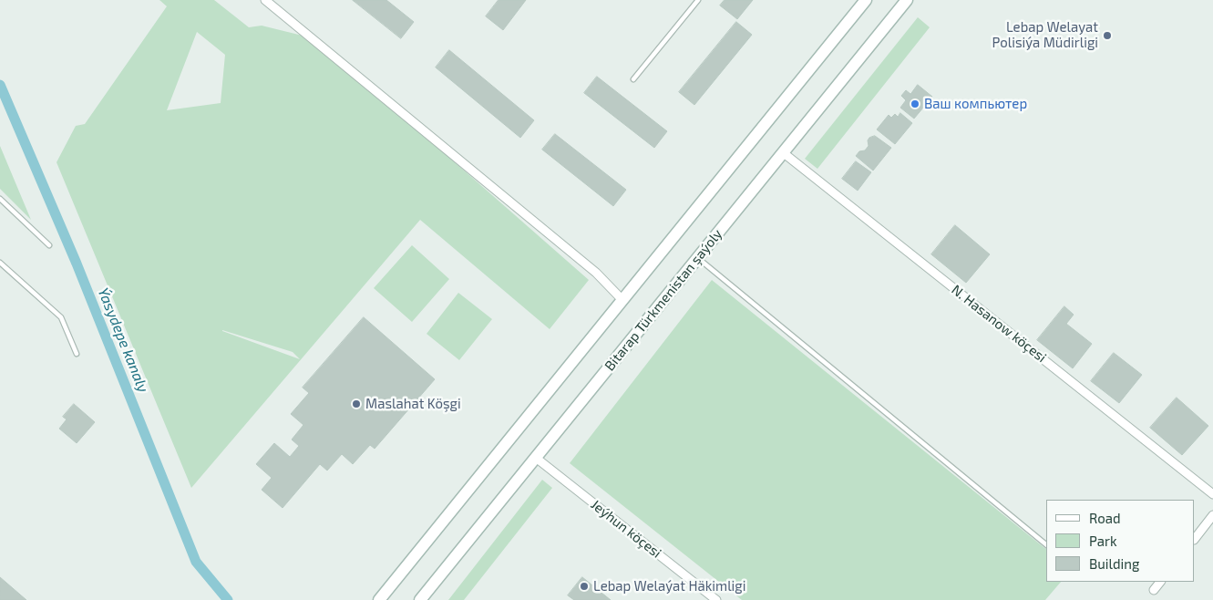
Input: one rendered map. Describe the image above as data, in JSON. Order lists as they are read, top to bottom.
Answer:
{
  "streets": {
    "main road": ["Bitarap Türkmenistan şaýoly"],
    "street": ["N. Hasanow köçesi", "Jeýhun köçesi"]
  },
  "crossings": [
    ["Bitarap Türkmenistan şaýoly", "N. Hasanow köçesi"],
    ["Bitarap Türkmenistan şaýoly", "Jeýhun köçesi"]
  ],
  "water": ["Ýasydepe kanaly"],
  "places": [
    "Lebap Welayat Polisiýa Müdirligi",
    "Ваш компьютер",
    "Maslahat Köşgi",
    "Lebap Welaýat Häkimligi"
  ],
  "legend": ["Road", "Park", "Building"]
}
